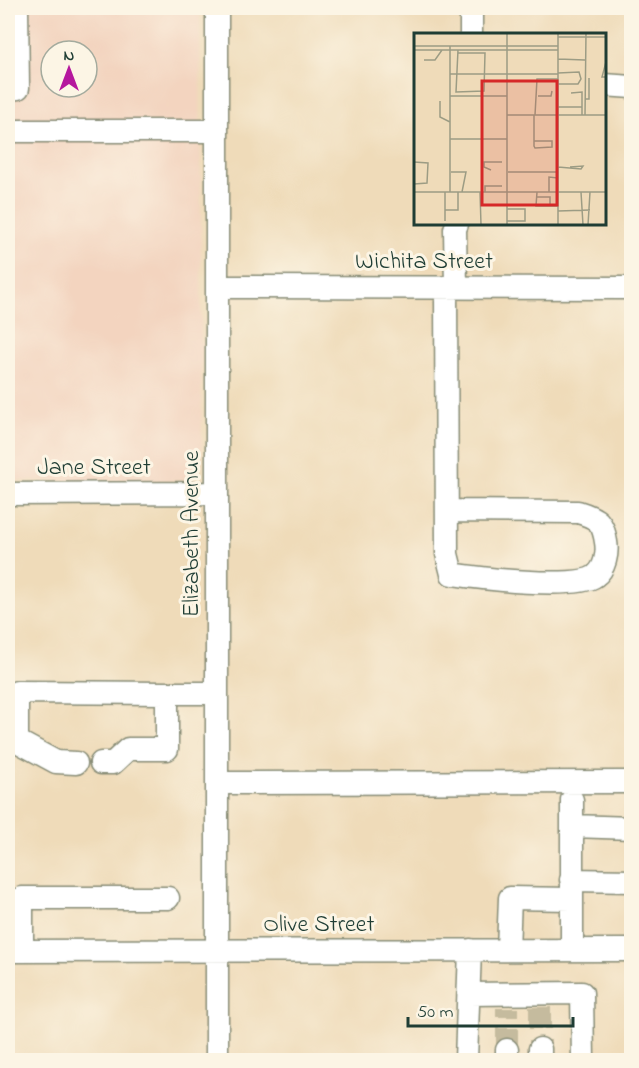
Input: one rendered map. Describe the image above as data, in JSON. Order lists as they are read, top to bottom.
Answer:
{
  "streets": {
    "street": [
      "Wichita Street",
      "Jane Street",
      "Elizabeth Avenue",
      "Olive Street"
    ]
  },
  "crossings": [
    ["Wichita Street", "Elizabeth Avenue"],
    ["Jane Street", "Elizabeth Avenue"],
    ["Elizabeth Avenue", "Olive Street"]
  ],
  "scale_bar": "50 m",
  "north": "top"
}
